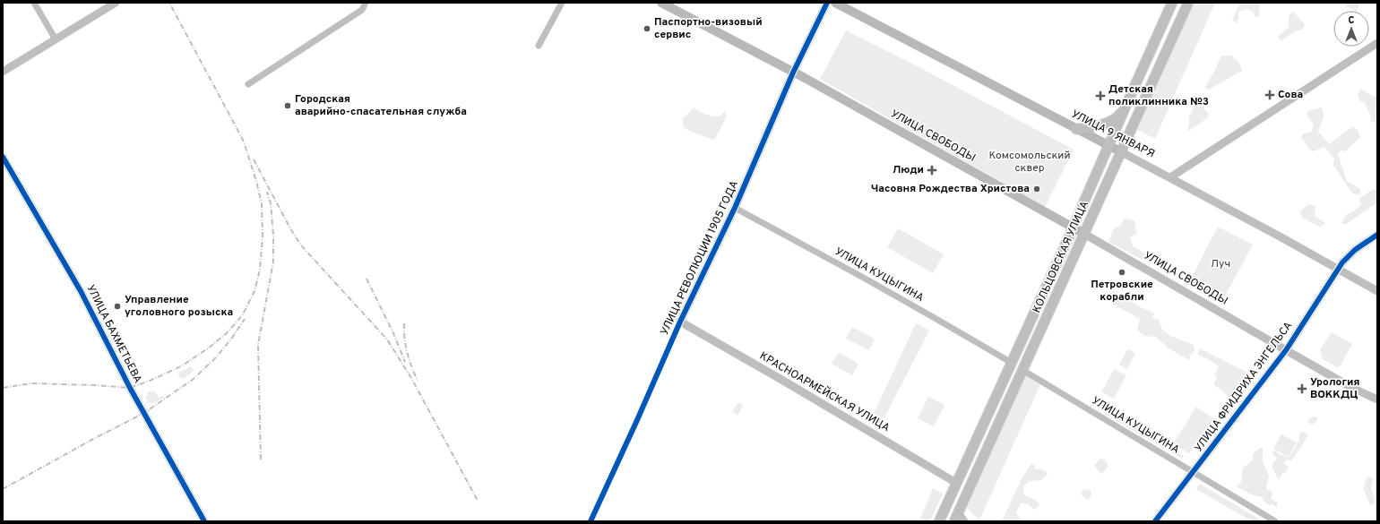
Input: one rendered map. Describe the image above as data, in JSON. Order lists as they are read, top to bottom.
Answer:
{
  "streets": {
    "main road": ["УЛИЦА 9 ЯНВАРЯ", "УЛИЦА СВОБОДЫ", "КОЛЬЦОВСКАЯ УЛИЦА"],
    "street": [
      "УЛИЦА РЕВОЛЮЦИИ 1905 ГОДА",
      "УЛИЦА КУЦЫГИНА",
      "УЛИЦА БАХМЕТЬЕВА",
      "УЛИЦА ФРИДРИХА ЭНГЕЛЬСА",
      "КРАСНОАРМЕЙСКАЯ УЛИЦА"
    ]
  },
  "crossings": [
    ["УЛИЦА 9 ЯНВАРЯ", "КОЛЬЦОВСКАЯ УЛИЦА"],
    ["УЛИЦА 9 ЯНВАРЯ", "УЛИЦА ФРИДРИХА ЭНГЕЛЬСА"],
    ["УЛИЦА СВОБОДЫ", "КОЛЬЦОВСКАЯ УЛИЦА"],
    ["УЛИЦА СВОБОДЫ", "УЛИЦА РЕВОЛЮЦИИ 1905 ГОДА"],
    ["УЛИЦА СВОБОДЫ", "УЛИЦА ФРИДРИХА ЭНГЕЛЬСА"],
    ["КОЛЬЦОВСКАЯ УЛИЦА", "УЛИЦА КУЦЫГИНА"],
    ["КОЛЬЦОВСКАЯ УЛИЦА", "КРАСНОАРМЕЙСКАЯ УЛИЦА"],
    ["УЛИЦА РЕВОЛЮЦИИ 1905 ГОДА", "УЛИЦА КУЦЫГИНА"],
    ["УЛИЦА РЕВОЛЮЦИИ 1905 ГОДА", "КРАСНОАРМЕЙСКАЯ УЛИЦА"],
    ["УЛИЦА КУЦЫГИНА", "УЛИЦА ФРИДРИХА ЭНГЕЛЬСА"]
  ],
  "parks": ["Комсомольский сквер", "Луч"],
  "places": {
    "other": [
      "Паспортно-визовый сервис",
      "Городская аварийно-спасательная служба",
      "Часовня Рождества Христова",
      "Петровские корабли",
      "Управление уголовного розыска"
    ],
    "health": [
      "Сова",
      "Детская поликлинника №3",
      "Люди",
      "Урология ВОККДЦ"
    ]
  },
  "north": "top"
}
